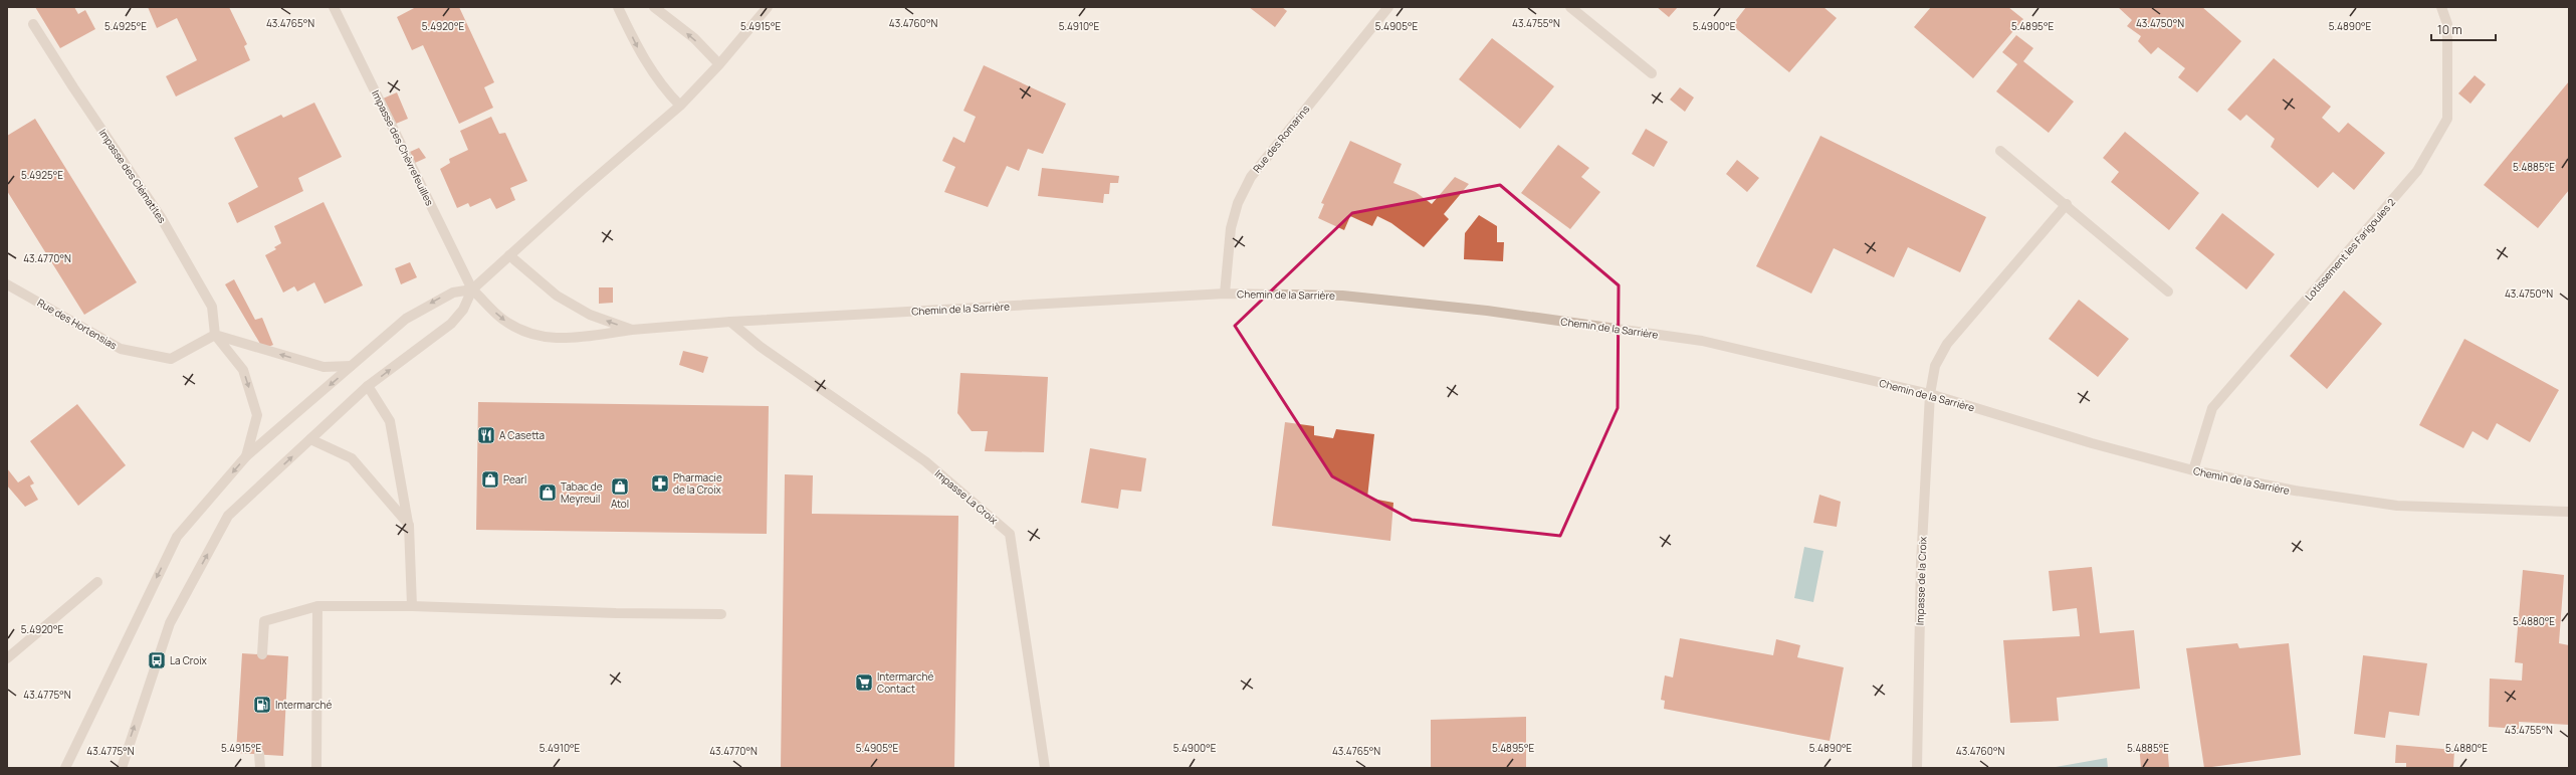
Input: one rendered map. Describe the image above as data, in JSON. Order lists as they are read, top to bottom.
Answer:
{
  "streets": {
    "street": [
      "Rue des Romarins",
      "Impasse des Chèvrefeuilles",
      "Impasse des Clématites",
      "Lotissement les Farigoules 2",
      "Chemin de la Sarrière",
      "Rue des Hortensias",
      "Impasse La Croix",
      "Impasse de la Croix"
    ]
  },
  "crossings": [
    ["Rue des Romarins", "Chemin de la Sarrière"],
    ["Impasse des Chèvrefeuilles", "Chemin de la Sarrière"],
    ["Impasse des Clématites", "Rue des Hortensias"],
    ["Lotissement les Farigoules 2", "Chemin de la Sarrière"],
    ["Chemin de la Sarrière", "Impasse La Croix"],
    ["Chemin de la Sarrière", "Impasse de la Croix"]
  ],
  "places": {
    "restaurant": ["A Casetta"],
    "shop": ["Pearl", "Atol", "Tabac de Meyreuil"],
    "pharmacy": ["Pharmacie de la Croix"],
    "bus stop": ["La Croix"],
    "supermarket": ["Intermarché Contact"],
    "fuel station": ["Intermarché"]
  },
  "scale_bar": "10 m",
  "coordinates": [
    "43.4765°N",
    "43.4760°N",
    "43.4755°N",
    "43.4750°N",
    "5.4925°E",
    "5.4920°E",
    "5.4915°E",
    "5.4910°E",
    "5.4905°E",
    "5.4900°E",
    "5.4895°E",
    "5.4890°E",
    "5.4885°E",
    "43.4770°N",
    "5.4880°E",
    "43.4775°N"
  ]
}
